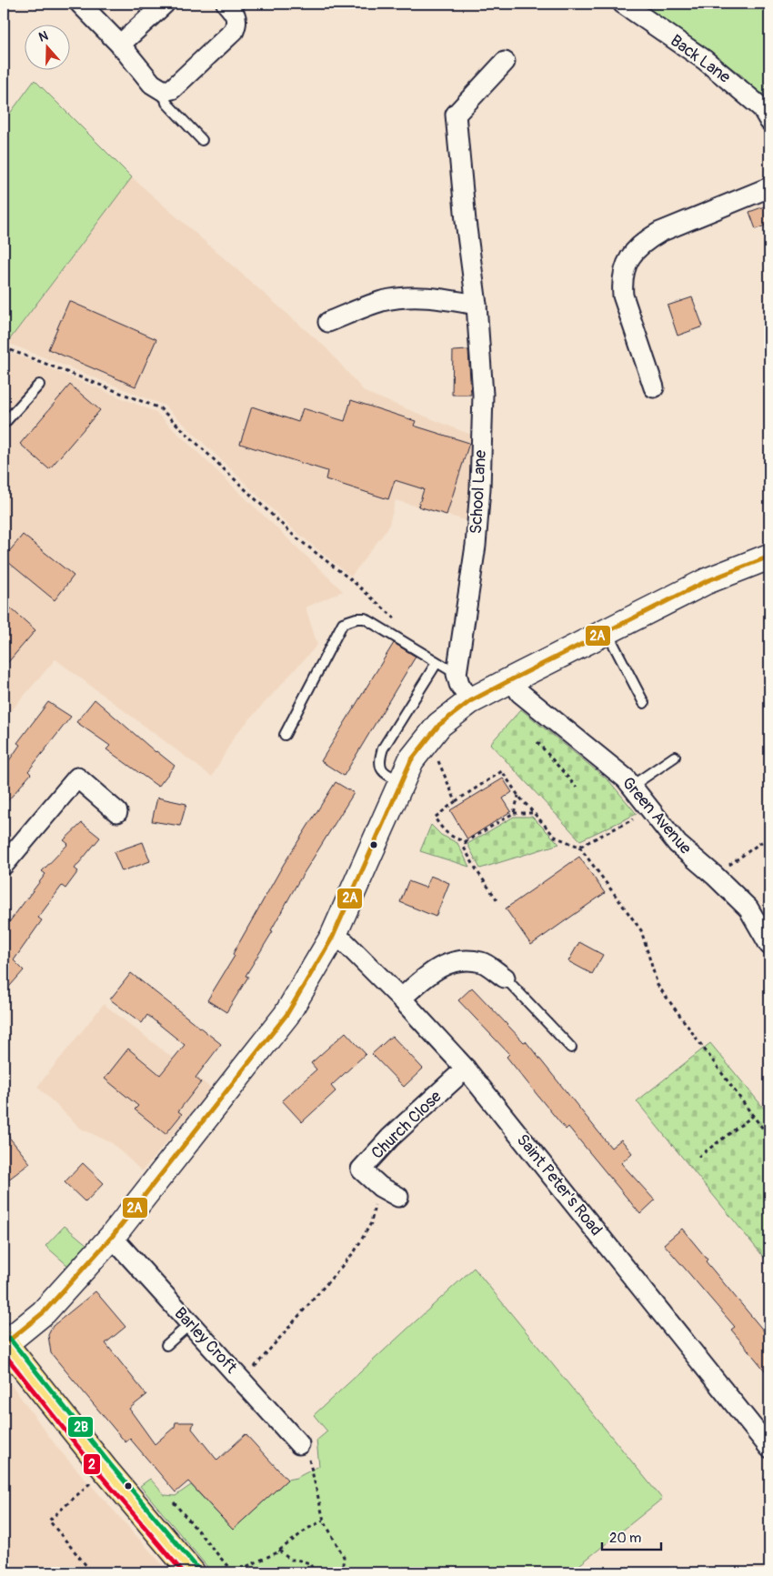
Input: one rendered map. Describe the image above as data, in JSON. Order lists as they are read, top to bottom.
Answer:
{
  "streets": {
    "street": [
      "Back Lane",
      "School Lane",
      "Green Avenue",
      "Church Close",
      "Saint Peter's Road",
      "Barley Croft"
    ]
  },
  "crossings": [
    ["Church Close", "Saint Peter's Road"]
  ],
  "lines": ["transit line 2A", "transit line 2B", "transit line 2"],
  "scale_bar": "20 m",
  "north": "top"
}
